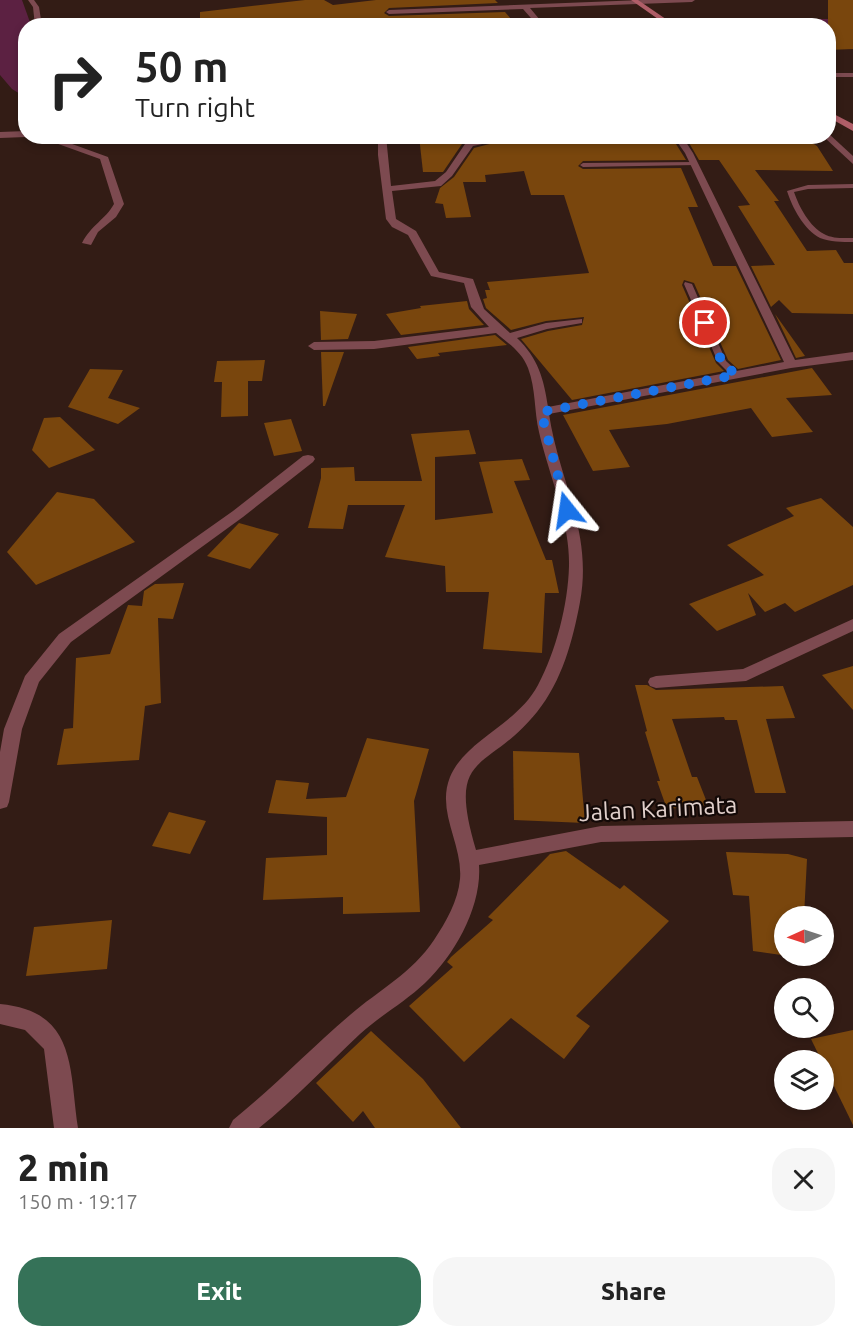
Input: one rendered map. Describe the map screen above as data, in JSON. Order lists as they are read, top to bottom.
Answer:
{
  "streets": {
    "street": ["Jalan Karimata"]
  },
  "north": "left",
  "page": {
    "turn": ["50 m", "Turn right"],
    "heading": ["2 min", "150 m · 19:17"],
    "buttons": ["Exit", "Share"]
  }
}
